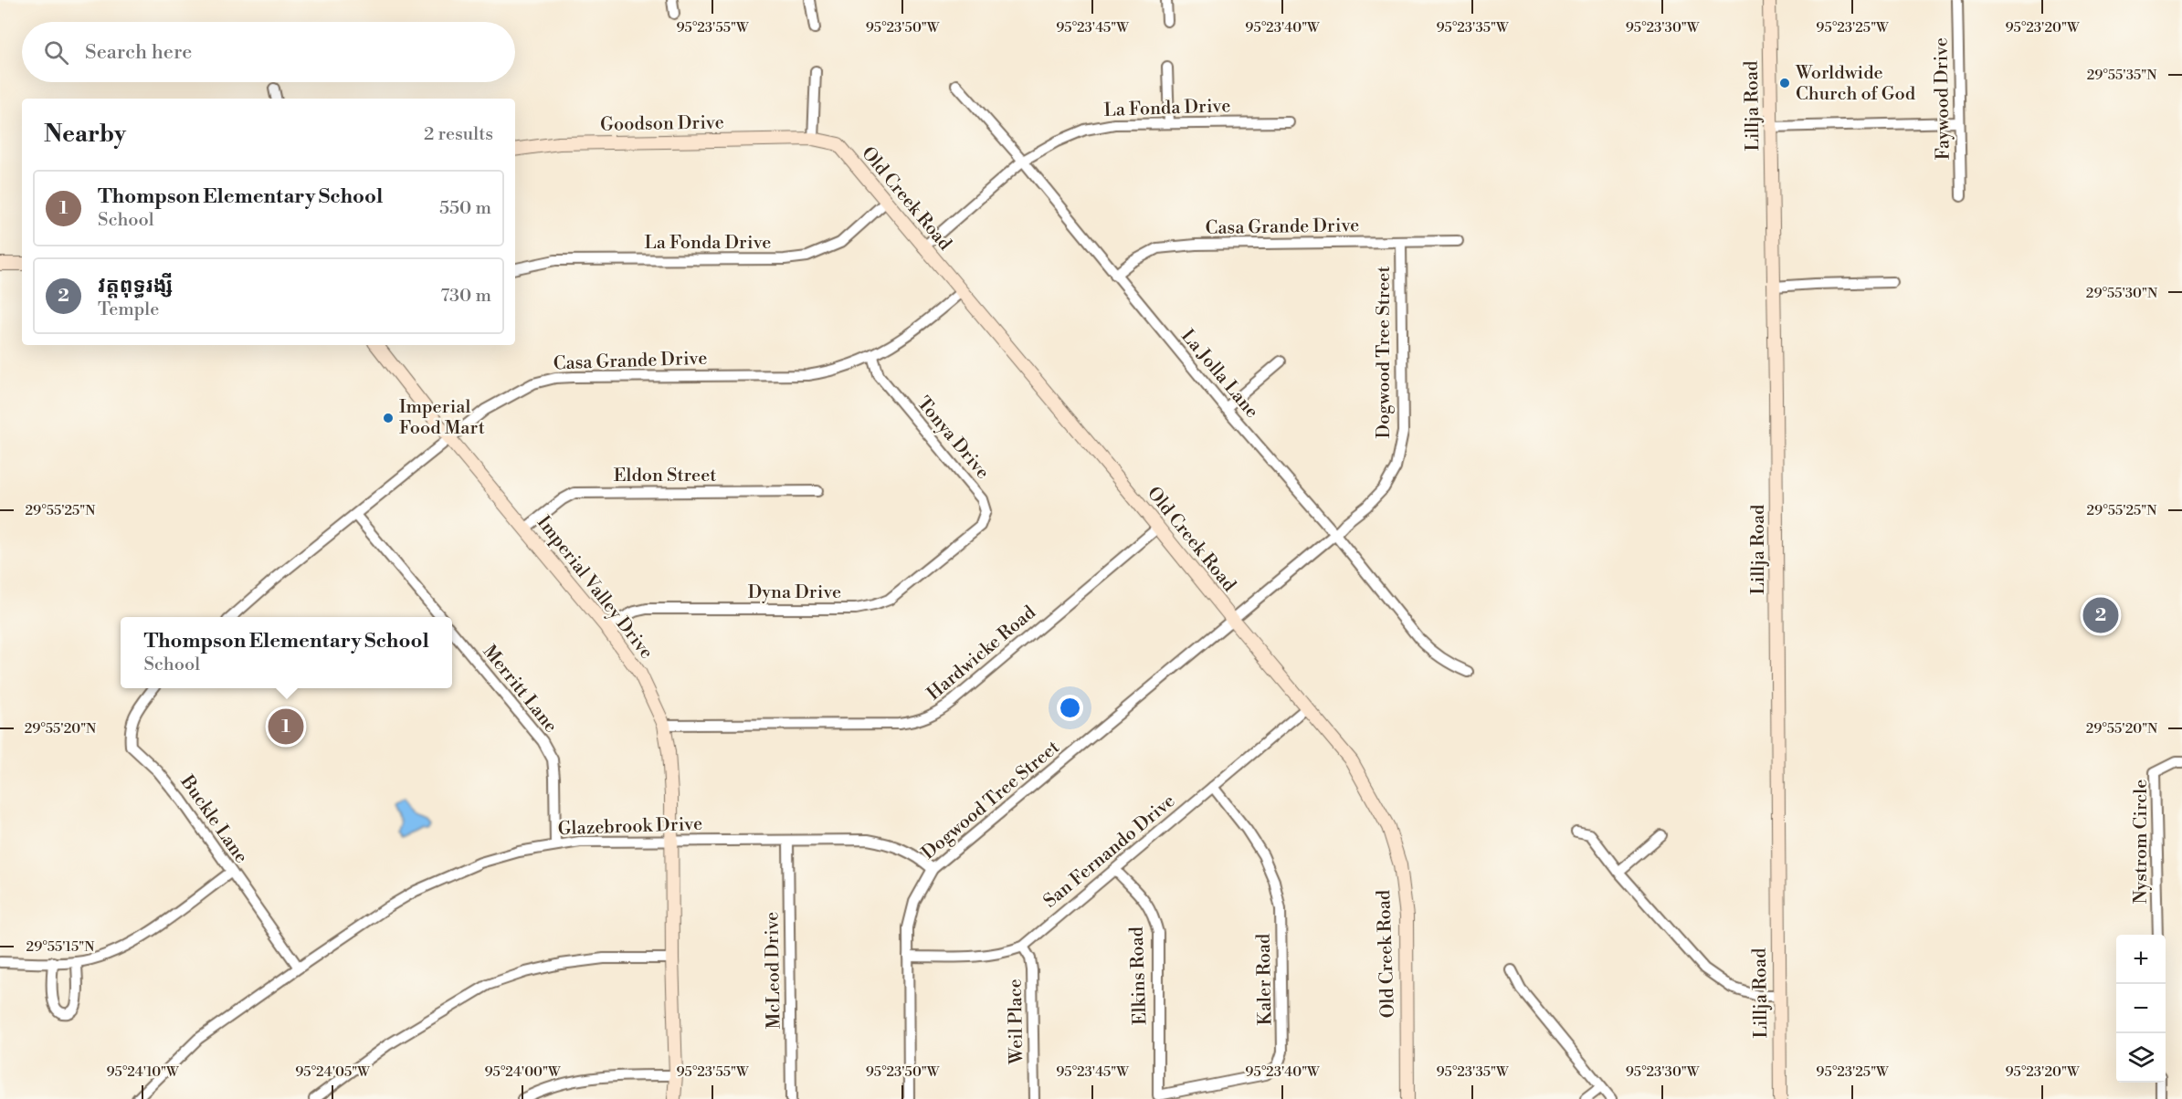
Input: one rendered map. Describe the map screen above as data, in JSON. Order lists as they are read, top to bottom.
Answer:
{
  "streets": {
    "street": [
      "Faywood Drive",
      "Lillja Road",
      "La Fonda Drive",
      "Goodson Drive",
      "Old Creek Road",
      "Casa Grande Drive",
      "Dogwood Tree Street",
      "La Jolla Lane",
      "Tonya Drive",
      "Eldon Street",
      "Imperial Valley Drive",
      "Dyna Drive",
      "Hardwicke Road",
      "Merritt Lane",
      "Buckle Lane",
      "Glazebrook Drive",
      "Nystrom Circle",
      "San Fernando Drive",
      "McLeod Drive",
      "Elkins Road",
      "Kaler Road",
      "Weil Place"
    ]
  },
  "crossings": [
    ["La Fonda Drive", "Old Creek Road"],
    ["La Fonda Drive", "La Jolla Lane"],
    ["Goodson Drive", "Old Creek Road"],
    ["Old Creek Road", "Casa Grande Drive"],
    ["Old Creek Road", "Dogwood Tree Street"],
    ["Old Creek Road", "Hardwicke Road"],
    ["Old Creek Road", "San Fernando Drive"],
    ["Casa Grande Drive", "Dogwood Tree Street"],
    ["Casa Grande Drive", "La Jolla Lane"],
    ["Casa Grande Drive", "Tonya Drive"],
    ["Casa Grande Drive", "Imperial Valley Drive"],
    ["Dogwood Tree Street", "La Jolla Lane"],
    ["Dogwood Tree Street", "Glazebrook Drive"],
    ["Dogwood Tree Street", "San Fernando Drive"],
    ["Tonya Drive", "Dyna Drive"],
    ["Eldon Street", "Imperial Valley Drive"],
    ["Imperial Valley Drive", "Dyna Drive"],
    ["Imperial Valley Drive", "Hardwicke Road"],
    ["Imperial Valley Drive", "Glazebrook Drive"],
    ["Merritt Lane", "Glazebrook Drive"],
    ["Buckle Lane", "Glazebrook Drive"],
    ["Glazebrook Drive", "McLeod Drive"],
    ["San Fernando Drive", "Elkins Road"],
    ["San Fernando Drive", "Kaler Road"],
    ["San Fernando Drive", "Weil Place"],
    ["Elkins Road", "Kaler Road"]
  ],
  "places": ["Worldwide Church of God", "Imperial Food Mart"],
  "page": {
    "search": "Search here",
    "heading": ["Nearby", "2 results"],
    "list": [
      {
        "mark": "1",
        "name": "Thompson Elementary School",
        "note": "School",
        "value": "550 m"
      },
      {
        "mark": "2",
        "name": "វត្តពុទ្ធរង្សី",
        "note": "Temple",
        "value": "730 m"
      }
    ],
    "pins": ["2", "1"],
    "popup": ["Thompson Elementary School", "School"],
    "map_buttons": ["+", "−"]
  },
  "coordinates": [
    "95°23'55\"W",
    "95°23'50\"W",
    "95°23'45\"W",
    "95°23'40\"W",
    "95°23'35\"W",
    "95°23'30\"W",
    "95°23'25\"W",
    "95°23'20\"W",
    "29°55'35\"N",
    "29°55'30\"N",
    "29°55'25\"N",
    "29°55'20\"N",
    "29°55'15\"N",
    "95°24'10\"W",
    "95°24'05\"W",
    "95°24'00\"W"
  ]
}
